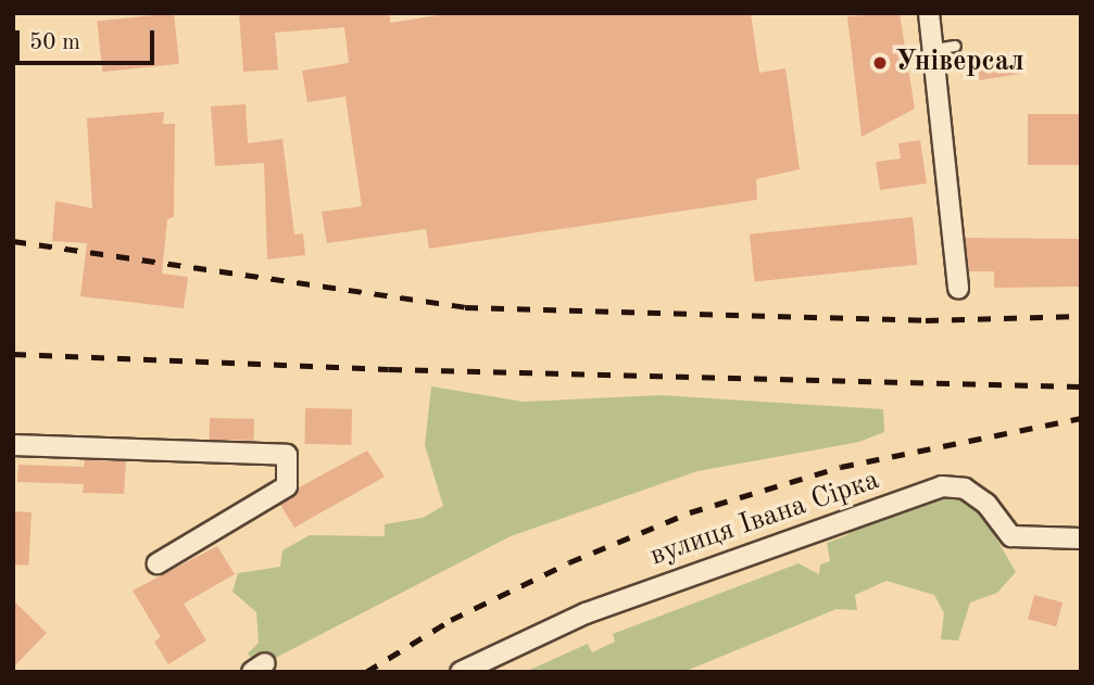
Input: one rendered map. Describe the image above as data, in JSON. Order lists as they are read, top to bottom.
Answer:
{
  "streets": {
    "street": ["вулиця Івана Сірка"]
  },
  "places": ["Універсал"],
  "scale_bar": "50 m"
}
